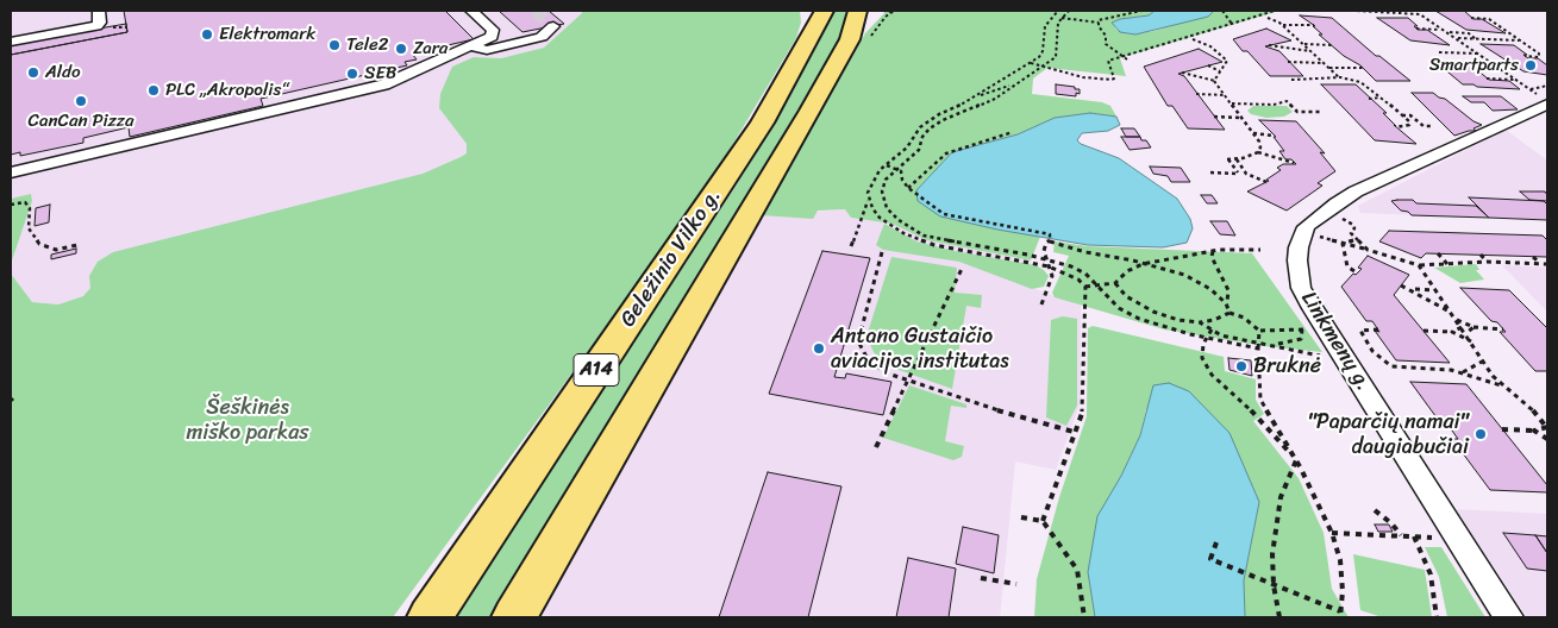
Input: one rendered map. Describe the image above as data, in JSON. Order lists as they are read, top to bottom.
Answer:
{
  "streets": {
    "highway": ["Geležinio Vilko g.", "A14"],
    "street": ["Linkmenų g."]
  },
  "parks": ["Šeškinės miško parkas"],
  "places": [
    "Elektromark",
    "Tele2",
    "Zara",
    "Smartparts",
    "Aldo",
    "SEB",
    "PLC „Akropolis“",
    "CanCan Pizza",
    "Antano Gustaičio aviacijos institutas",
    "Bruknė",
    "\"Paparčių namai\" daugiabučiai"
  ]
}
